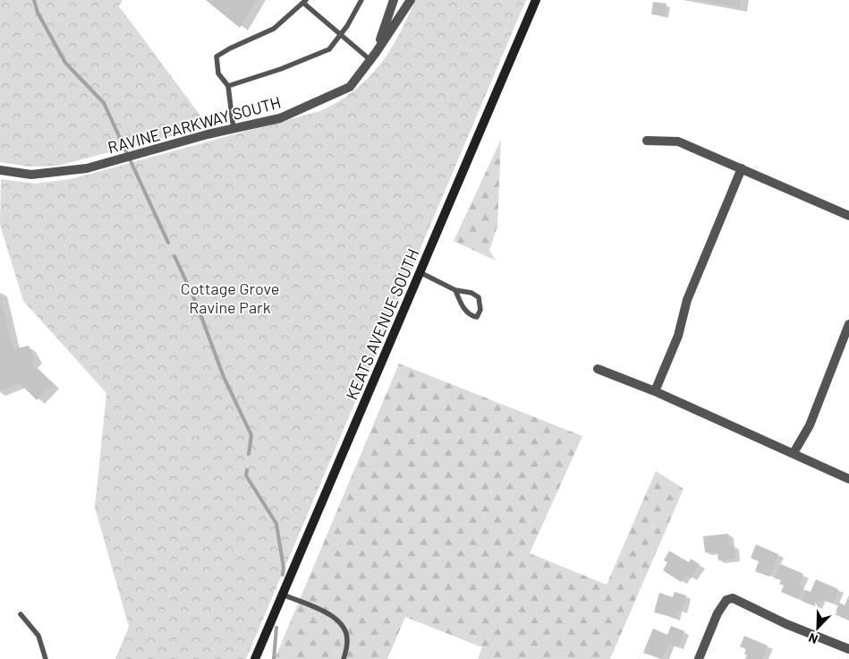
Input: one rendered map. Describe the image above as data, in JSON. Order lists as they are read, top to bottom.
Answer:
{
  "streets": {
    "main road": ["KEATS AVENUE SOUTH"],
    "street": ["RAVINE PARKWAY SOUTH"]
  },
  "parks": ["Cottage Grove Ravine Park"],
  "north": "bottom left"
}
